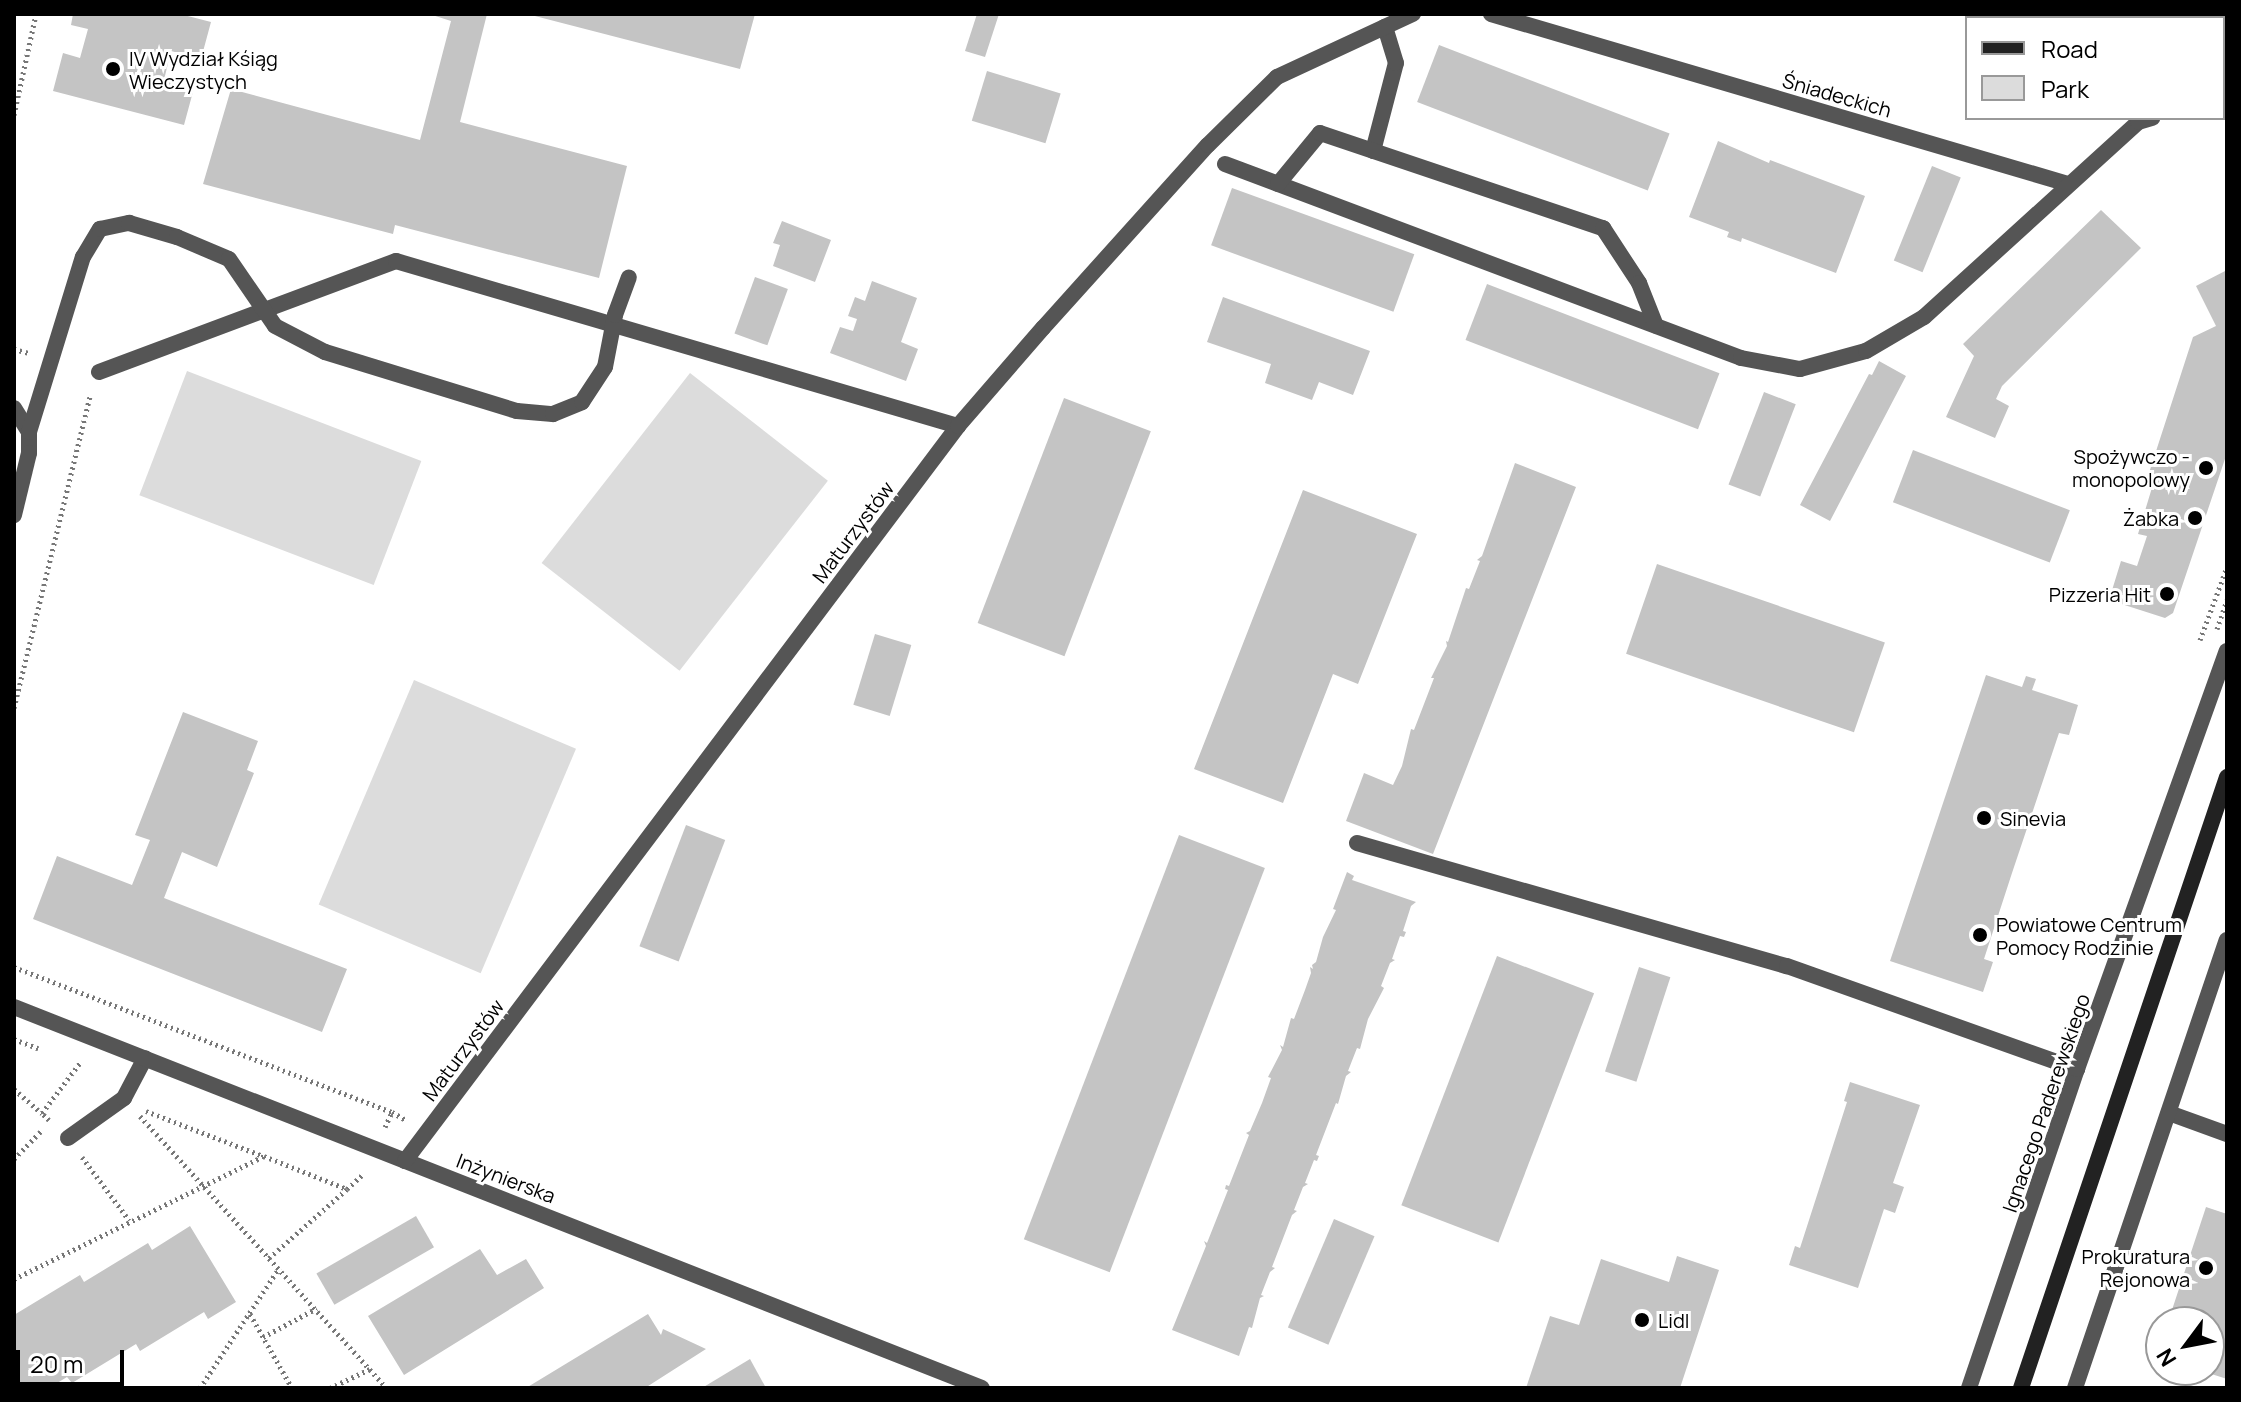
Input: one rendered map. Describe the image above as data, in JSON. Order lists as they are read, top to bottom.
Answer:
{
  "streets": {
    "street": [
      "Śniadeckich",
      "Maturzystów",
      "Ignacego Paderewskiego",
      "Inżynierska"
    ]
  },
  "crossings": [
    ["Maturzystów", "Inżynierska"]
  ],
  "places": [
    "IV Wydział Kśiąg Wieczystych",
    "Spożywczo - monopolowy",
    "Żabka",
    "Pizzeria Hit",
    "Sinevia",
    "Powiatowe Centrum Pomocy Rodzinie",
    "Prokuratura Rejonowa",
    "Lidl"
  ],
  "legend": ["Road", "Park"],
  "scale_bar": "20 m",
  "north": "bottom left"
}
